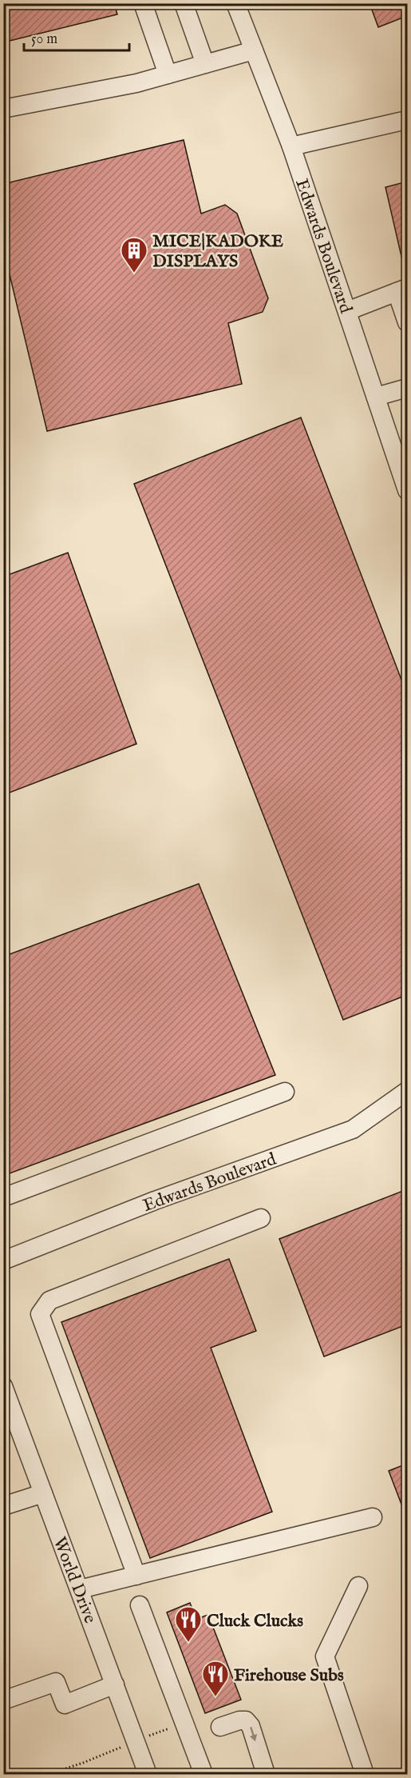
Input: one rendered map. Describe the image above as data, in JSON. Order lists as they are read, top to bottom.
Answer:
{
  "streets": {
    "street": ["Edwards Boulevard", "World Drive"]
  },
  "places": {
    "building": ["MICE|KADOKE DISPLAYS"],
    "restaurant": ["Cluck Clucks", "Firehouse Subs"]
  },
  "scale_bar": "50 m"
}
